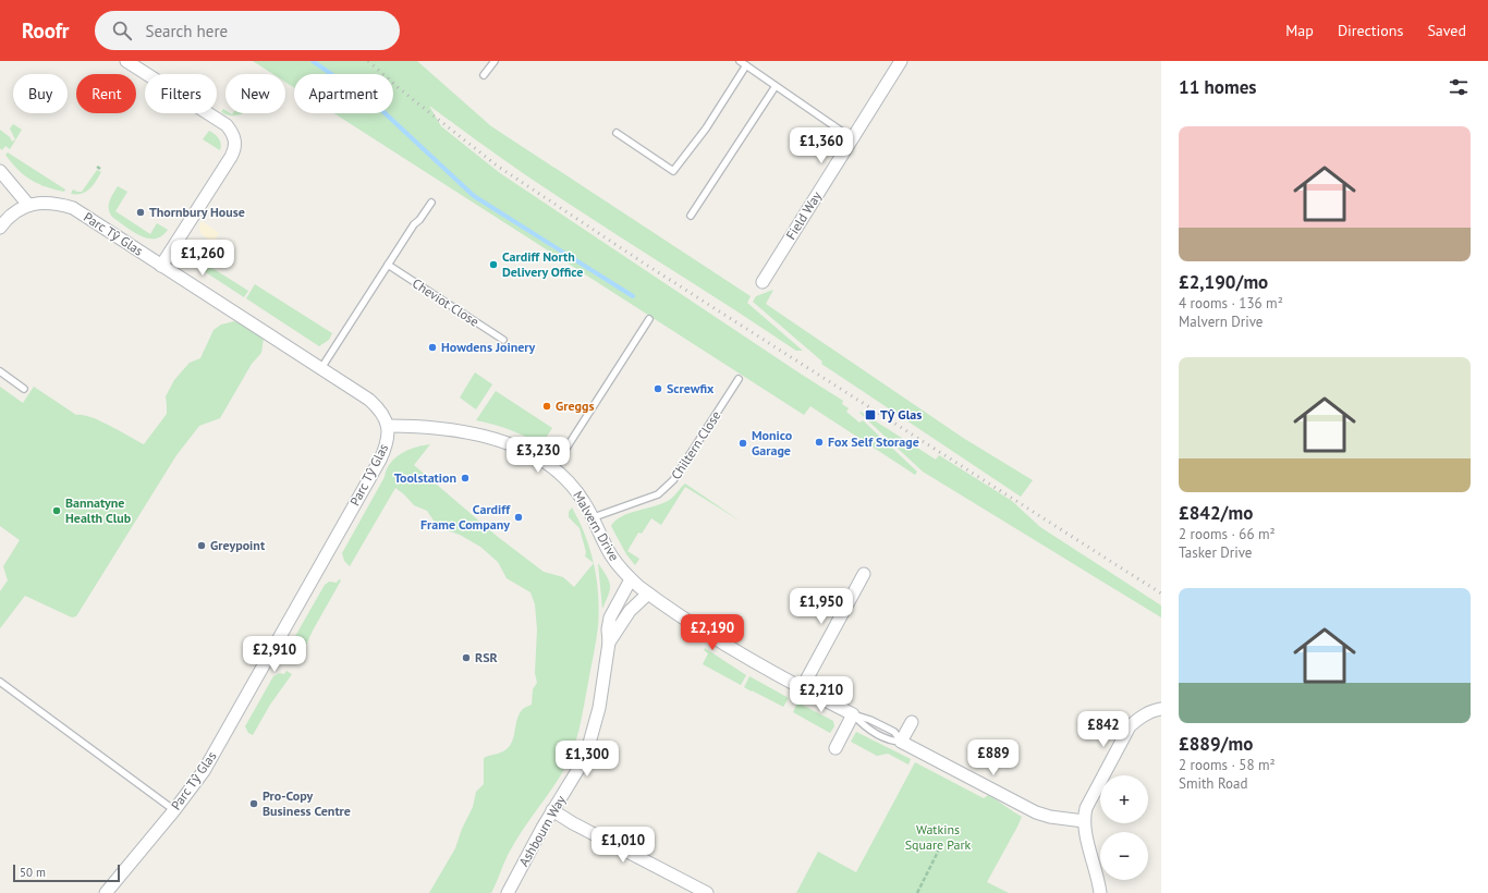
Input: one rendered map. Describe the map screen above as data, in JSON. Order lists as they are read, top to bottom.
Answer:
{
  "streets": {
    "street": [
      "Field Way",
      "Parc Tŷ Glas",
      "Malvern Drive",
      "Ashbourn Way"
    ],
    "lane": ["Cheviot Close", "Chiltern Close"]
  },
  "crossings": [
    ["Parc Tŷ Glas", "Malvern Drive"],
    ["Chiltern Close", "Malvern Drive"],
    ["Malvern Drive", "Ashbourn Way"]
  ],
  "parks": ["Watkins Square Park"],
  "places": {
    "other": [
      "Thornbury House",
      "Cardiff North Delivery Office",
      "Howdens Joinery",
      "Screwfix",
      "Greggs",
      "Fox Self Storage",
      "Monico Garage",
      "Toolstation",
      "Bannatyne Health Club",
      "Cardiff Frame Company",
      "Greypoint",
      "RSR",
      "Pro-Copy Business Centre"
    ],
    "transit": ["Tŷ Glas"]
  },
  "scale_bar": "50 m",
  "page": {
    "header": "Roofr",
    "search": "Search here",
    "nav": ["Map", "Directions", "Saved"],
    "heading": "11 homes",
    "chip": [
      "Buy",
      "Rent",
      "Filters",
      "New",
      "Apartment"
    ],
    "list": [
      {
        "name": "£2,190/mo",
        "note": "4 rooms · 136 m² · Malvern Drive"
      },
      {
        "name": "£842/mo",
        "note": "2 rooms · 66 m² · Tasker Drive"
      },
      {
        "name": "£889/mo",
        "note": "2 rooms · 58 m² · Smith Road"
      }
    ],
    "price": [
      "£1,360",
      "£1,260",
      "£3,230",
      "£1,950",
      "£2,190",
      "£2,910",
      "£2,210",
      "£842",
      "£889",
      "£1,300",
      "£1,010"
    ],
    "map_buttons": ["+", "−"],
    "scale": "50 m"
  }
}
